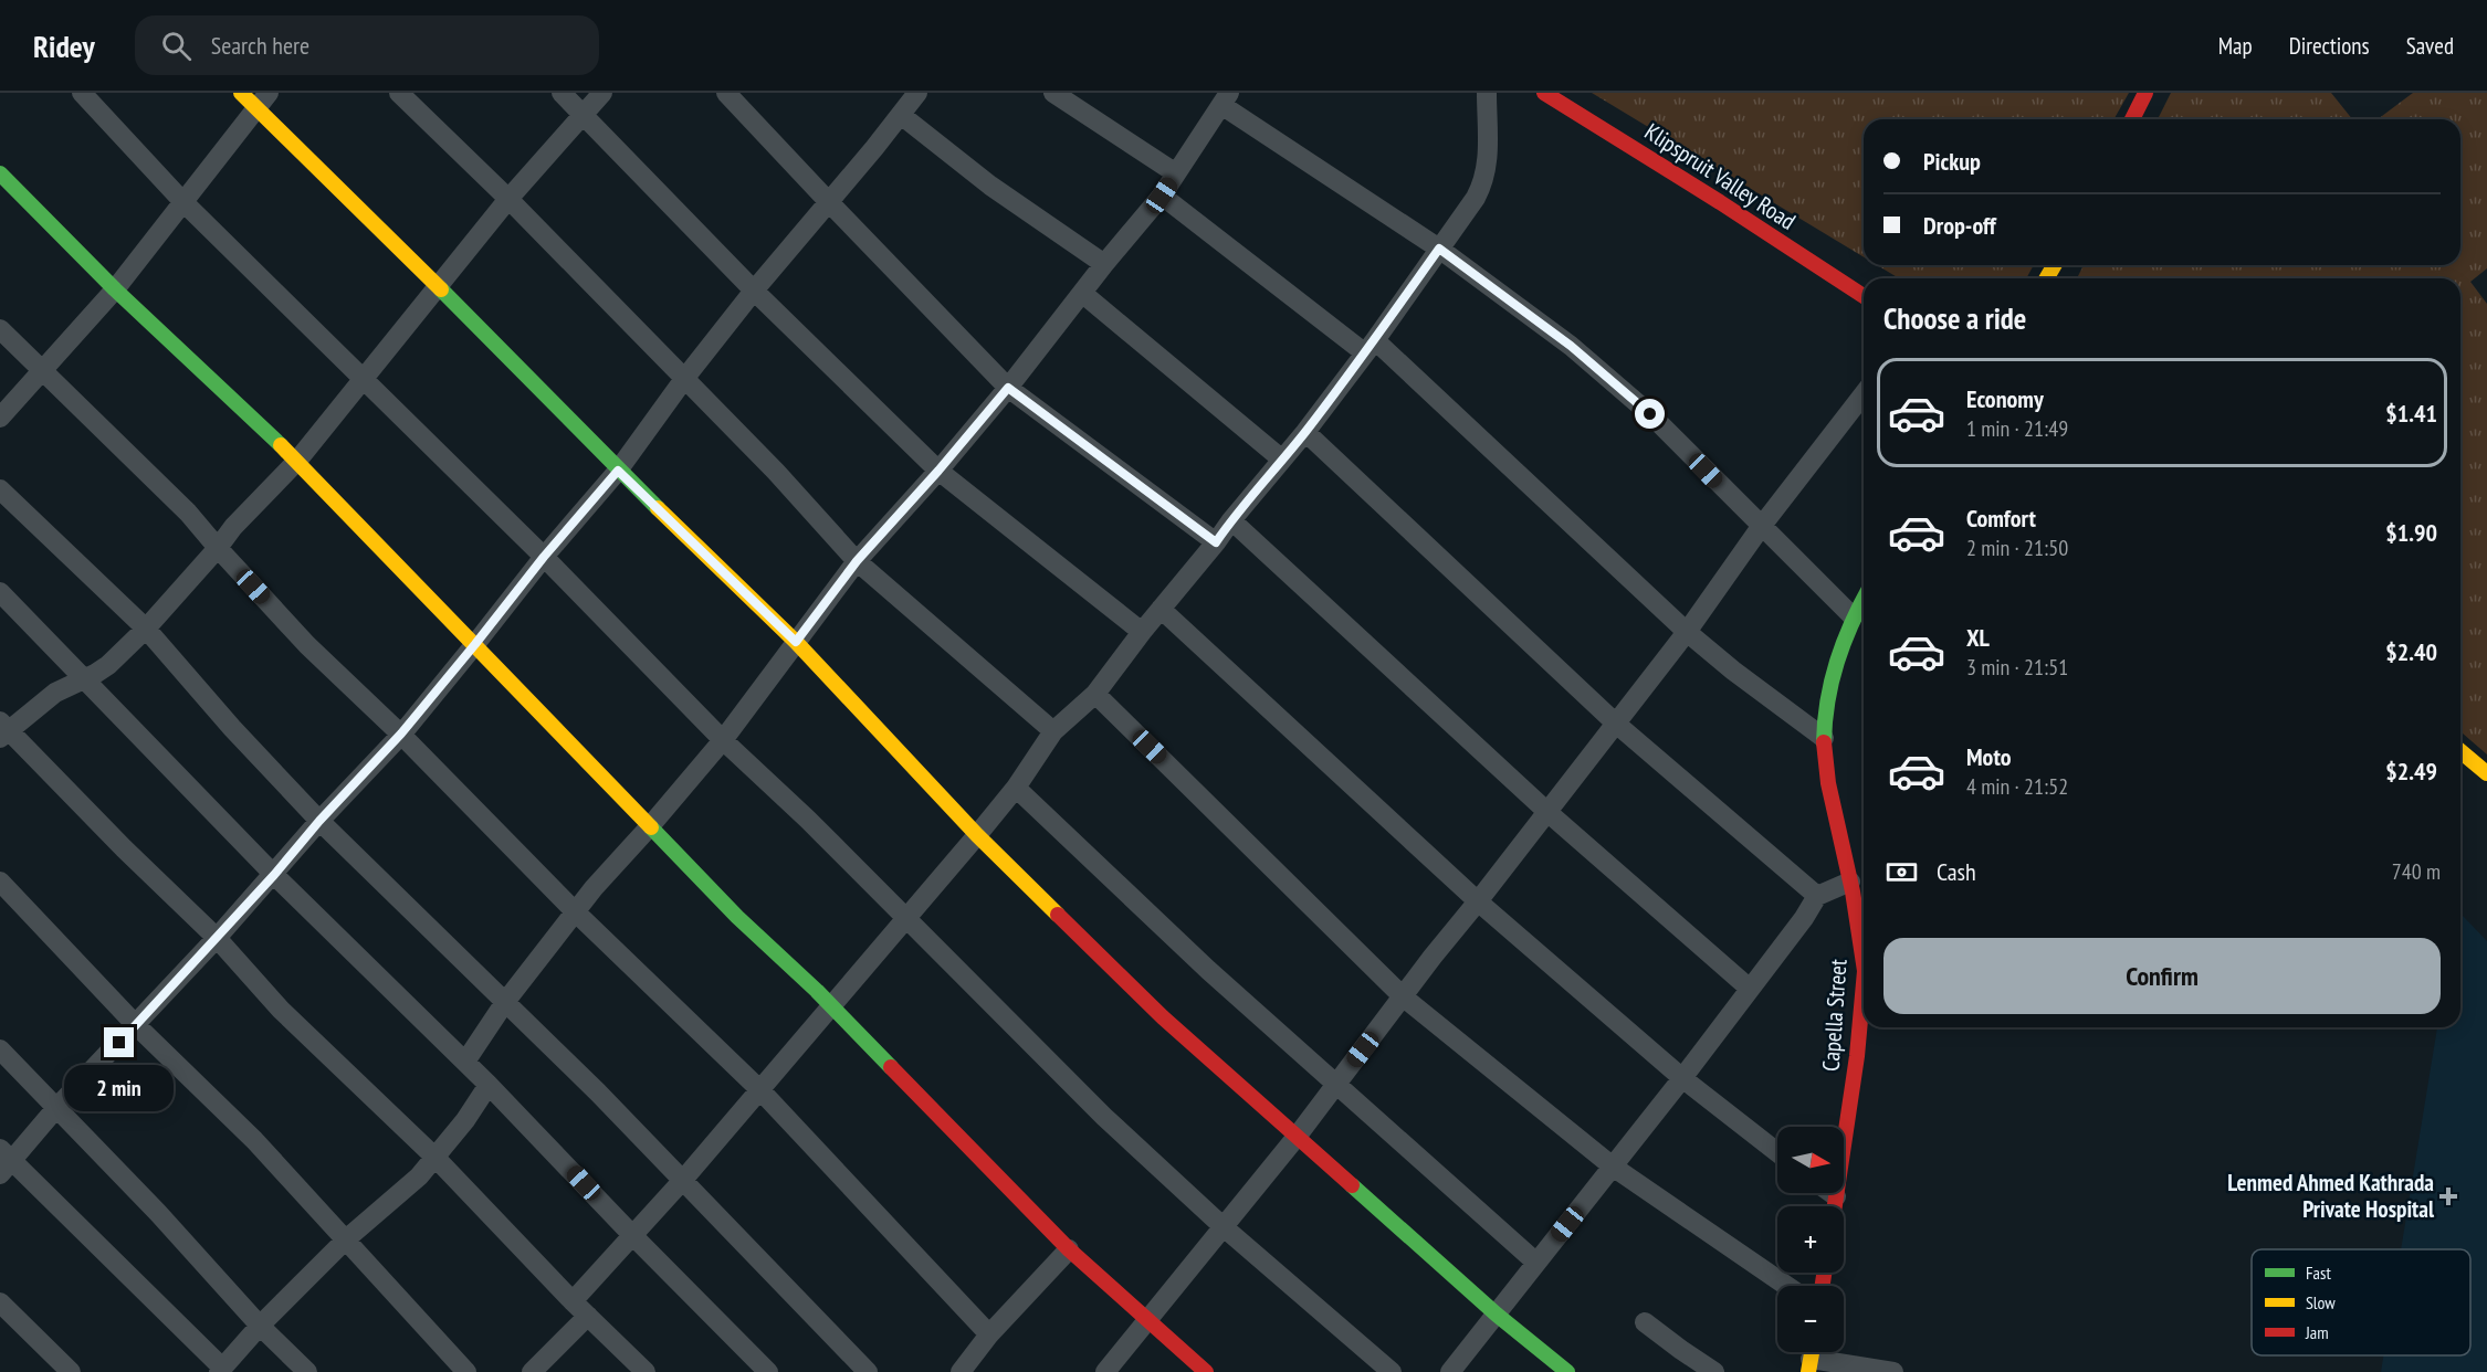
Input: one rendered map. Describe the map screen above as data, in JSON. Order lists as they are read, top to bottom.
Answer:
{
  "streets": {
    "street": ["Klipspruit Valley Road", "Capella Street"]
  },
  "places": {
    "health": ["Lenmed Ahmed Kathrada Private Hospital"]
  },
  "legend": ["Fast", "Slow", "Jam"],
  "north": "right",
  "page": {
    "header": "Ridey",
    "search": "Search here",
    "nav": ["Map", "Directions", "Saved"],
    "banner": ["Pickup", "Drop-off"],
    "heading": "Choose a ride",
    "list": [
      {
        "name": "Economy",
        "note": "1 min · 21:49",
        "value": "$1.41"
      },
      {
        "name": "Comfort",
        "note": "2 min · 21:50",
        "value": "$1.90"
      },
      {
        "name": "XL",
        "note": "3 min · 21:51",
        "value": "$2.40"
      },
      {
        "name": "Moto",
        "note": "4 min · 21:52",
        "value": "$2.49"
      }
    ],
    "pay": ["Cash", "740 m"],
    "buttons": "Confirm",
    "bubble": "2 min",
    "map_buttons": ["+", "−"]
  }
}
